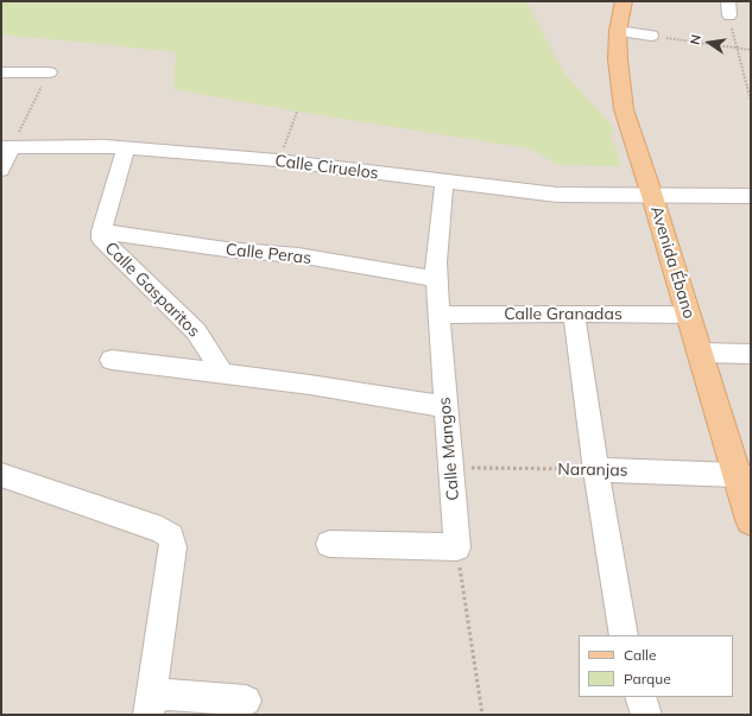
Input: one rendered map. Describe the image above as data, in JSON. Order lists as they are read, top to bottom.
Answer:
{
  "streets": {
    "main road": ["Avenida Ébano"],
    "street": [
      "Calle Ciruelos",
      "Calle Peras",
      "Calle Gasparitos",
      "Calle Granadas",
      "Calle Mangos",
      "Naranjas"
    ]
  },
  "crossings": [
    ["Calle Ciruelos", "Avenida Ébano"],
    ["Calle Ciruelos", "Calle Gasparitos"],
    ["Calle Ciruelos", "Calle Mangos"],
    ["Calle Peras", "Calle Gasparitos"],
    ["Calle Peras", "Calle Mangos"],
    ["Avenida Ébano", "Calle Granadas"],
    ["Avenida Ébano", "Naranjas"],
    ["Calle Granadas", "Calle Mangos"],
    ["Calle Mangos", "Naranjas"]
  ],
  "legend": ["Calle", "Parque"],
  "north": "left"
}
